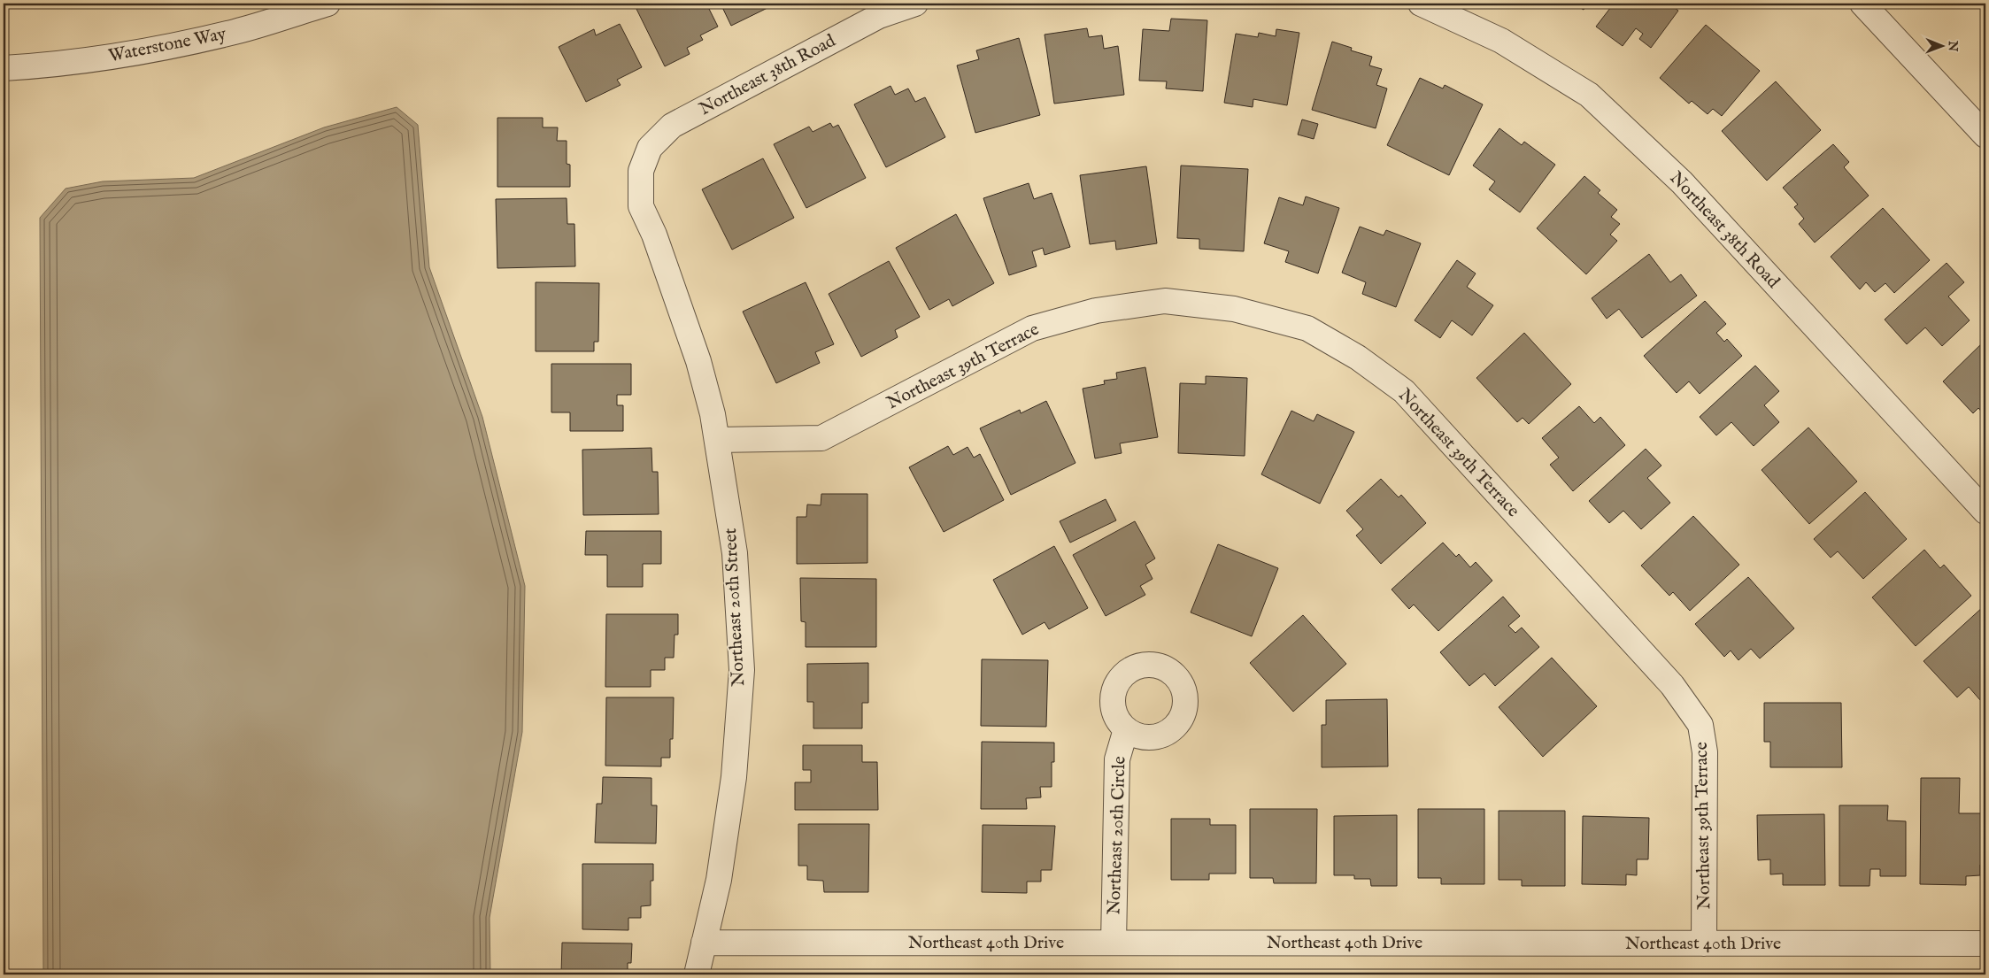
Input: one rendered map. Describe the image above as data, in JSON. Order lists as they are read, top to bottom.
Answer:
{
  "streets": {
    "street": [
      "Waterstone Way",
      "Northeast 38th Road",
      "Northeast 39th Terrace",
      "Northeast 20th Street",
      "Northeast 20th Circle",
      "Northeast 40th Drive"
    ]
  },
  "crossings": [
    ["Northeast 38th Road", "Northeast 20th Street"],
    ["Northeast 39th Terrace", "Northeast 20th Street"],
    ["Northeast 39th Terrace", "Northeast 40th Drive"],
    ["Northeast 20th Street", "Northeast 40th Drive"],
    ["Northeast 20th Circle", "Northeast 40th Drive"]
  ],
  "north": "right"
}
